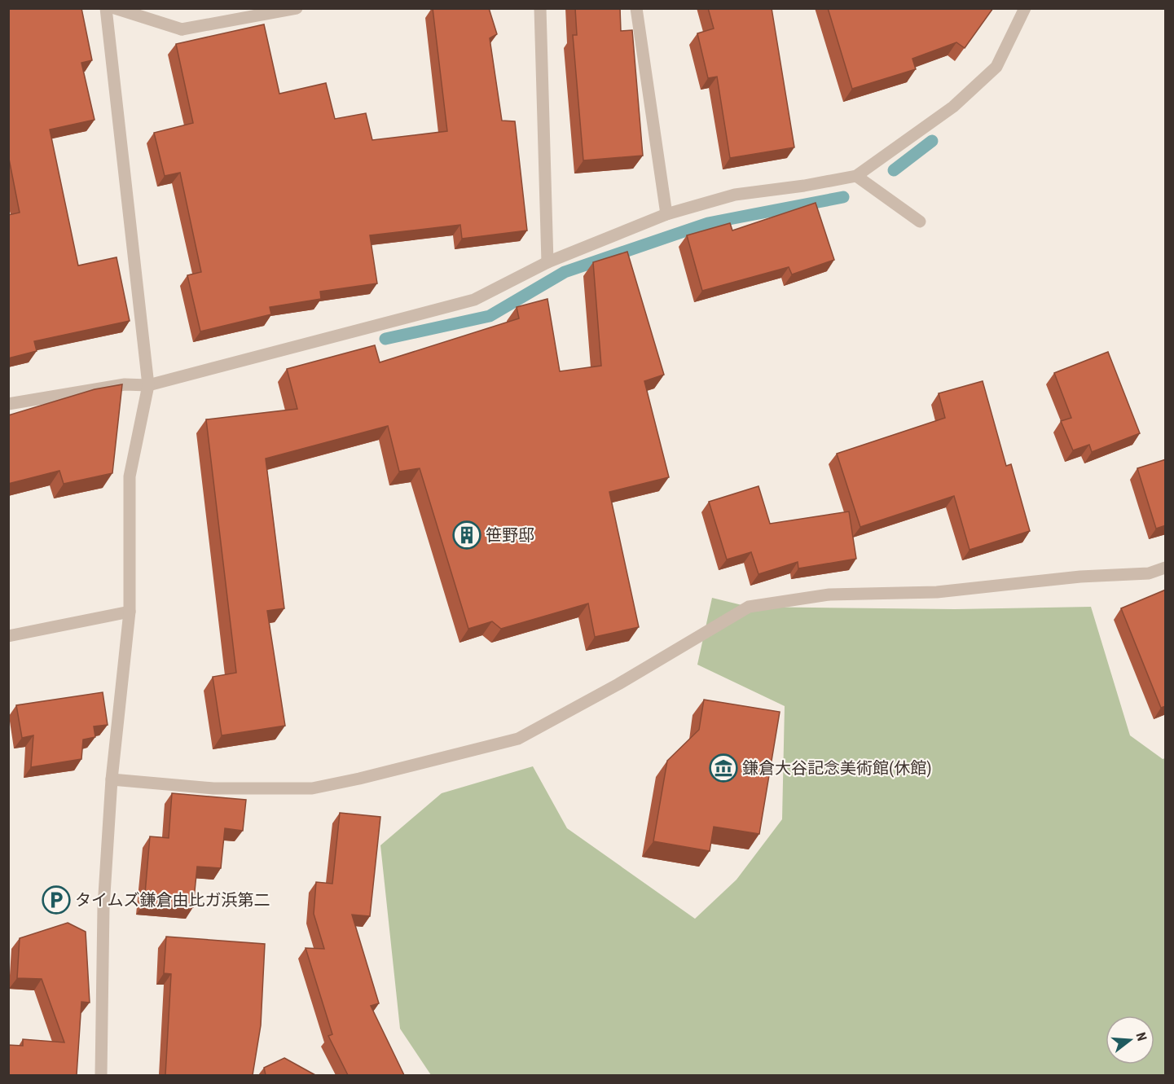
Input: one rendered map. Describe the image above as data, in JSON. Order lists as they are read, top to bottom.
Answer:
{
  "places": {
    "building": ["笹野邸"],
    "museum": ["鎌倉大谷記念美術館(休館)"],
    "parking": ["タイムズ鎌倉由比ガ浜第二"]
  },
  "north": "right"
}
